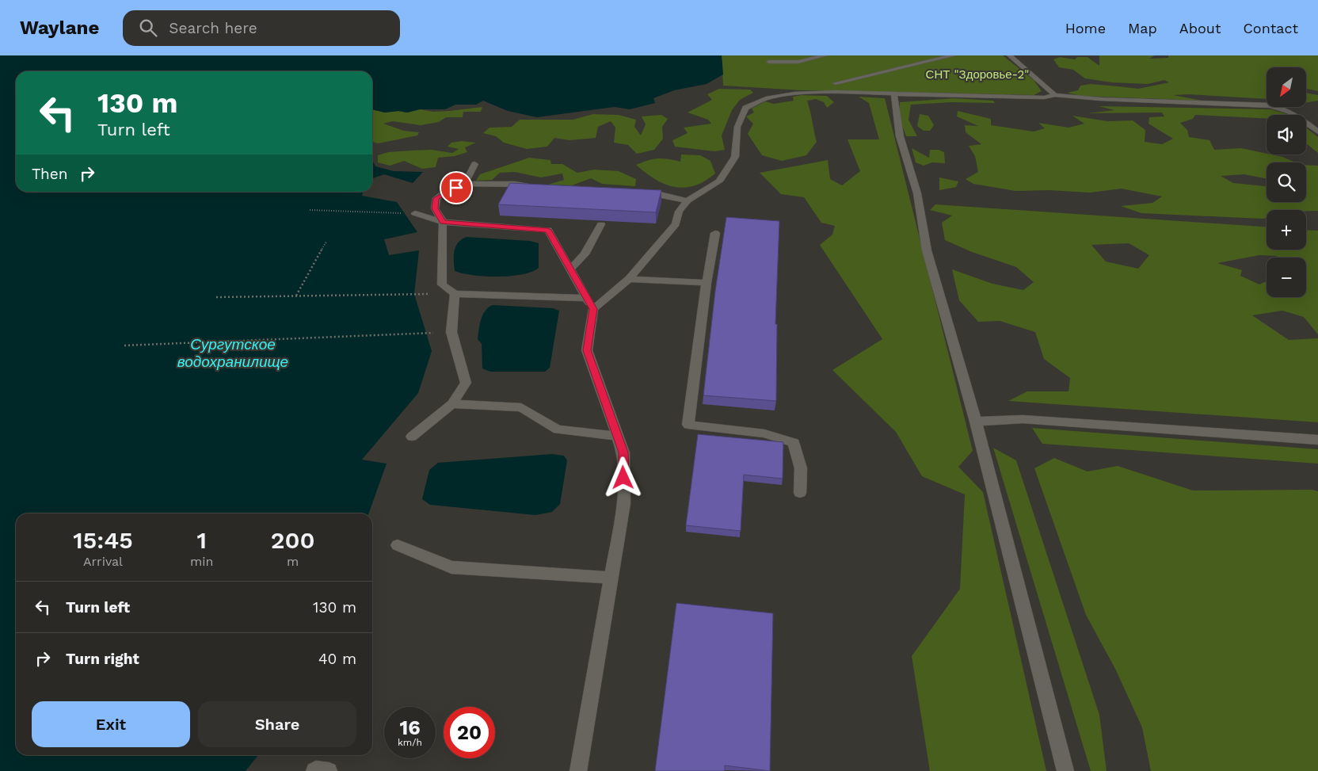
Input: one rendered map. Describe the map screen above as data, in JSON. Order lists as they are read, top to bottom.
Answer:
{
  "water": ["Сургутское водохранилище"],
  "parks": ["СНТ \"Здоровье-2\""],
  "north": "bottom left",
  "page": {
    "header": "Waylane",
    "search": "Search here",
    "nav": [
      "Home",
      "Map",
      "About",
      "Contact"
    ],
    "map_buttons": ["+", "−"],
    "turn": ["130 m", "Turn left"],
    "then": "Then",
    "eta": [
      "15:45",
      "Arrival",
      "1",
      "min",
      "200",
      "m"
    ],
    "list": [
      {
        "name": "Turn left",
        "value": "130 m"
      },
      {
        "name": "Turn right",
        "value": "40 m"
      }
    ],
    "buttons": ["Exit", "Share"],
    "speed": "16 km/h",
    "limit": "20"
  }
}
